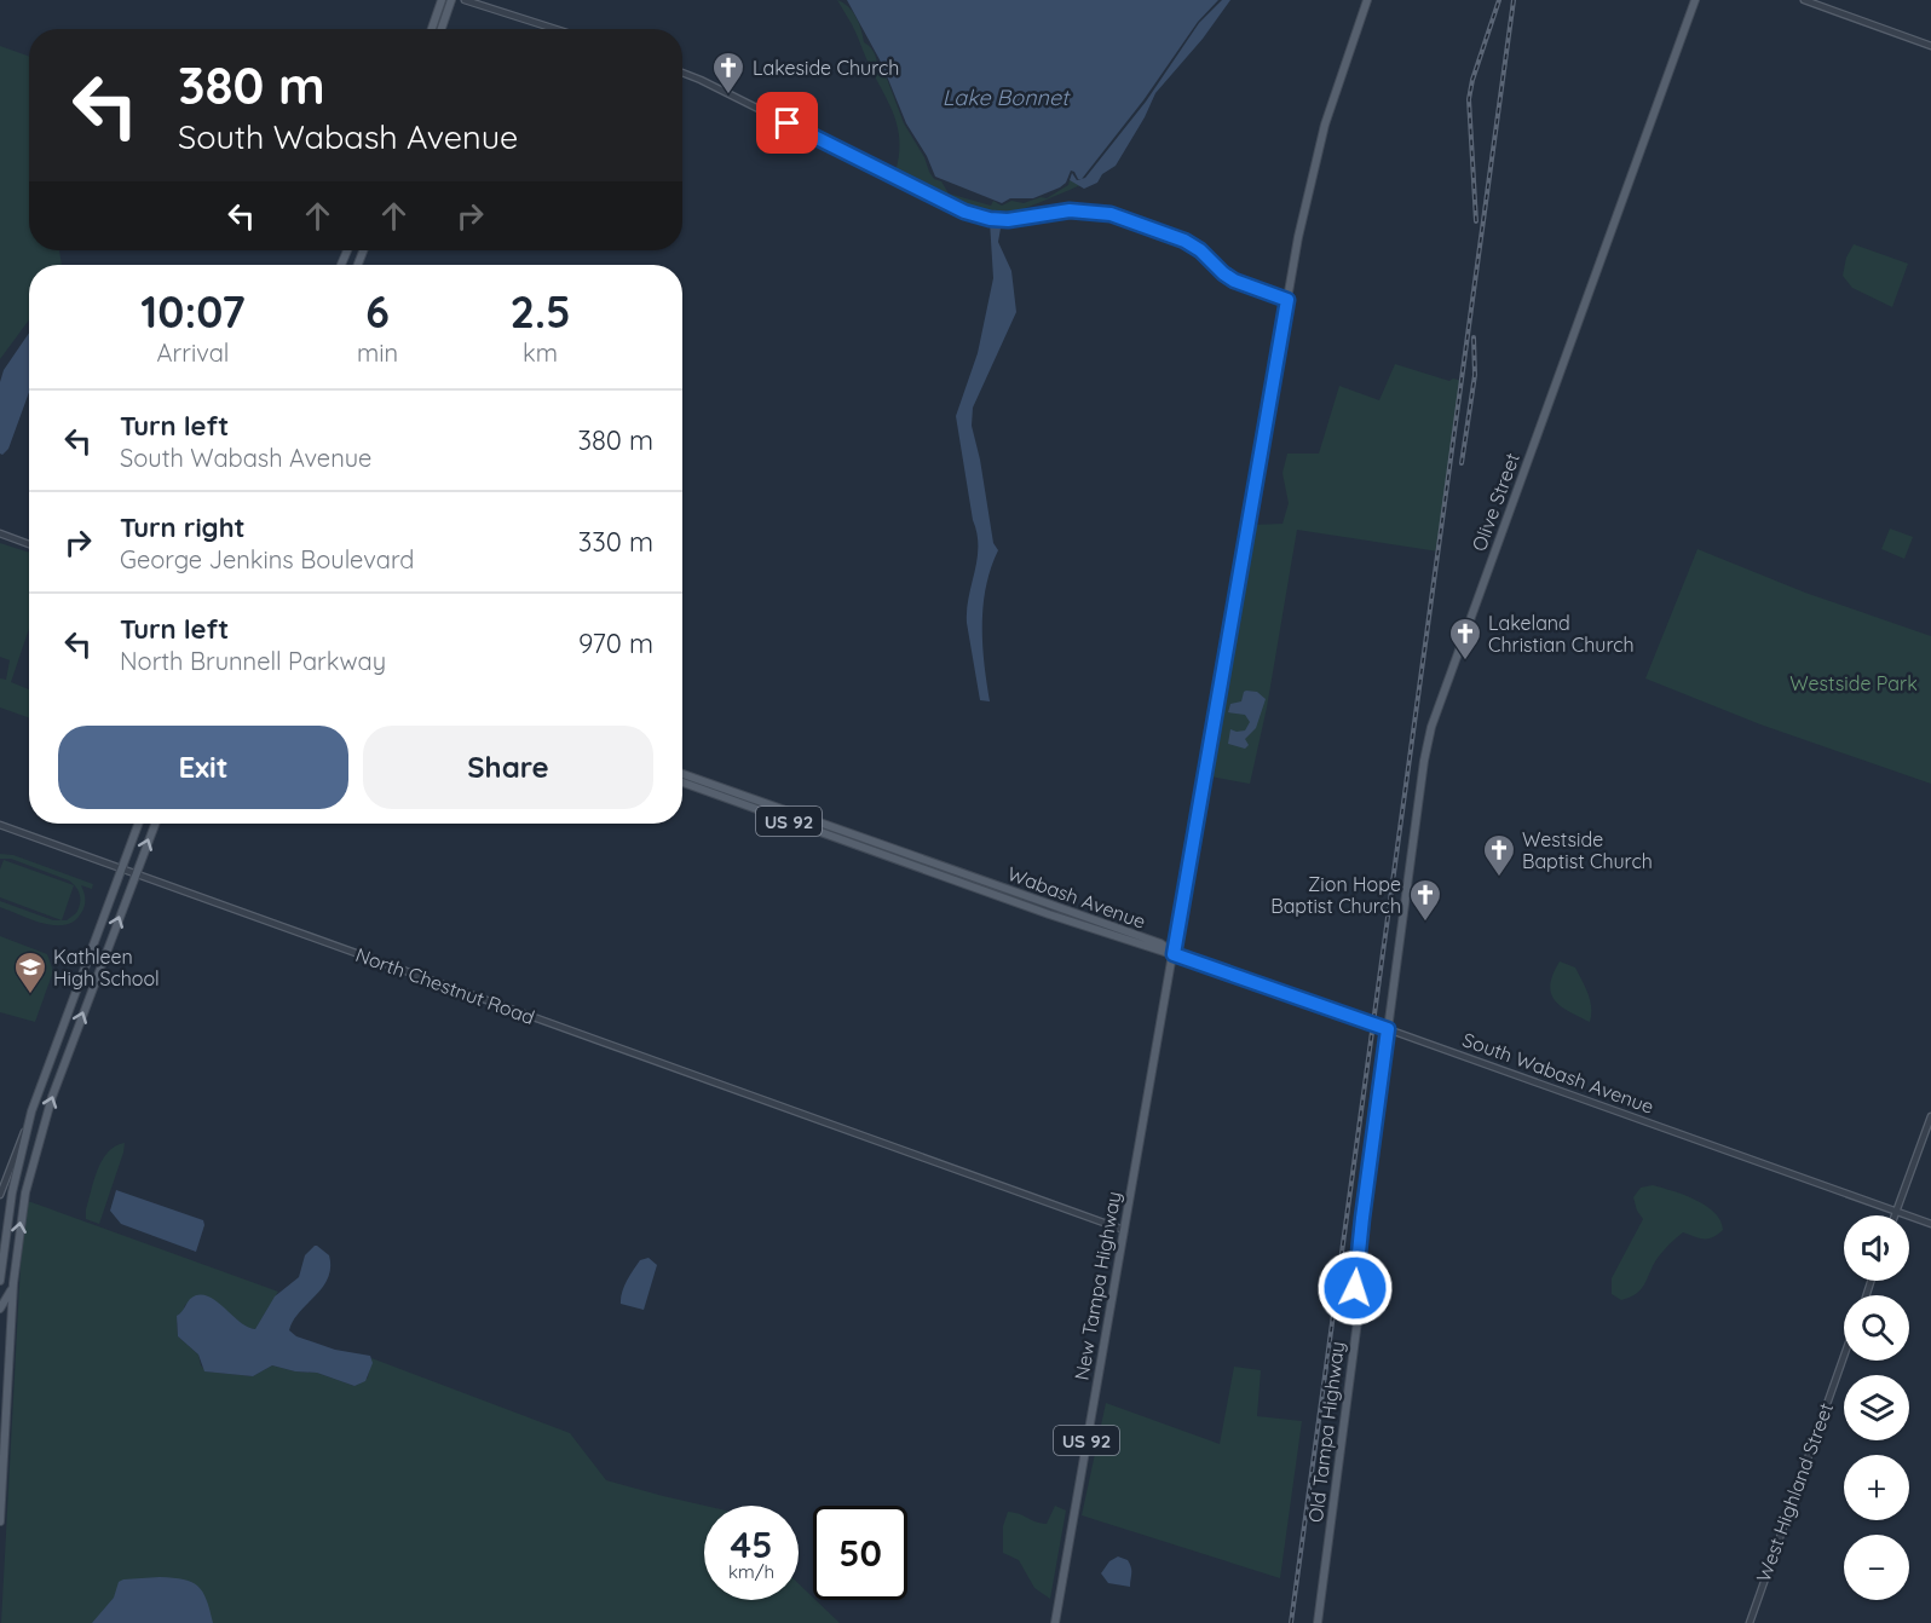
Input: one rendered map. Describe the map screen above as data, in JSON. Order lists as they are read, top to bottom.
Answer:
{
  "streets": {
    "main road": [
      "Olive Street",
      "US 92",
      "Wabash Avenue",
      "South Wabash Avenue",
      "New Tampa Highway",
      "Old Tampa Highway"
    ],
    "street": ["North Chestnut Road", "West Highland Street"]
  },
  "crossings": [
    ["Olive Street", "South Wabash Avenue"],
    ["Olive Street", "Old Tampa Highway"],
    ["Wabash Avenue", "South Wabash Avenue"],
    ["Wabash Avenue", "New Tampa Highway"],
    ["North Chestnut Road", "New Tampa Highway"],
    ["South Wabash Avenue", "New Tampa Highway"],
    ["South Wabash Avenue", "Old Tampa Highway"]
  ],
  "water": ["Lake Bonnet"],
  "parks": ["Westside Park"],
  "places": {
    "church": [
      "Lakeside Church",
      "Lakeland Christian Church",
      "Westside Baptist Church",
      "Zion Hope Baptist Church"
    ],
    "school or university": ["Kathleen High School"]
  },
  "page": {
    "turn": ["380 m", "South Wabash Avenue"],
    "eta": [
      "10:07",
      "Arrival",
      "6",
      "min",
      "2.5",
      "km"
    ],
    "list": [
      {
        "name": "Turn left",
        "note": "South Wabash Avenue",
        "value": "380 m"
      },
      {
        "name": "Turn right",
        "note": "George Jenkins Boulevard",
        "value": "330 m"
      },
      {
        "name": "Turn left",
        "note": "North Brunnell Parkway",
        "value": "970 m"
      }
    ],
    "buttons": ["Exit", "Share"],
    "map_buttons": ["+", "−"],
    "speed": "45 km/h",
    "limit": "50"
  }
}
